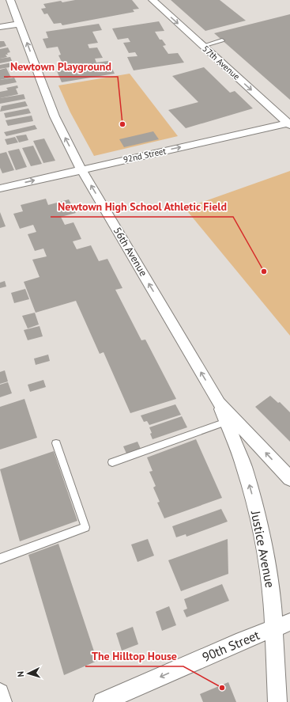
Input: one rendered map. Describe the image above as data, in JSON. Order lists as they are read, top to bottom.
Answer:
{
  "streets": {
    "street": [
      "57th Avenue",
      "92nd Street",
      "56th Avenue",
      "Justice Avenue",
      "90th Street"
    ]
  },
  "crossings": [
    ["57th Avenue", "92nd Street"],
    ["92nd Street", "56th Avenue"],
    ["56th Avenue", "Justice Avenue"],
    ["Justice Avenue", "90th Street"]
  ],
  "one_way": [
    "57th Avenue",
    "92nd Street",
    "56th Avenue",
    "Justice Avenue",
    "90th Street"
  ],
  "places": ["Newtown Playground", "Newtown High School Athletic Field", "The Hilltop House"],
  "north": "left"
}
